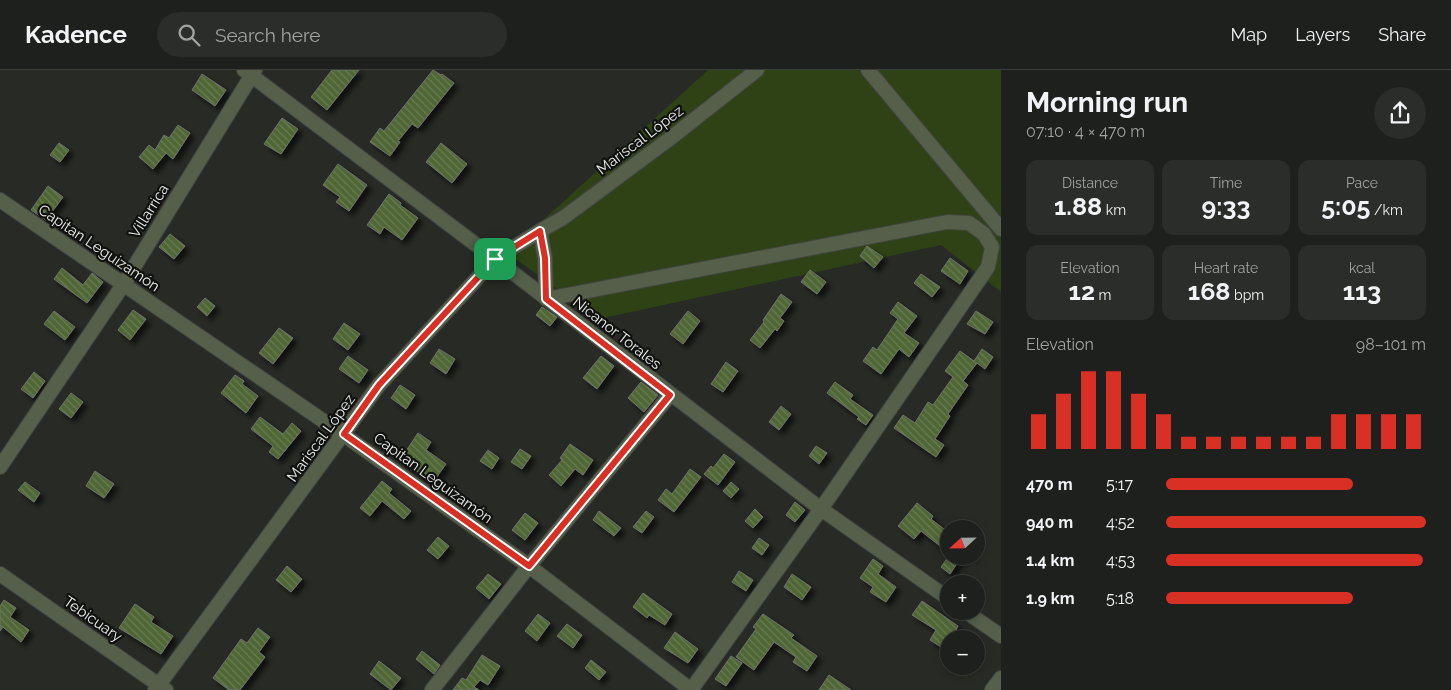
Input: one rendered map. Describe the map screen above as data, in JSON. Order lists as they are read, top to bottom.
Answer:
{
  "streets": {
    "street": [
      "Mariscal López",
      "Villarrica",
      "Capitan Leguizamón",
      "Nicanor Torales",
      "Tebicuary"
    ]
  },
  "crossings": [
    ["Mariscal López", "Capitan Leguizamón"],
    ["Mariscal López", "Nicanor Torales"],
    ["Mariscal López", "Tebicuary"],
    ["Villarrica", "Capitan Leguizamón"],
    ["Villarrica", "Nicanor Torales"]
  ],
  "north": "left",
  "page": {
    "header": "Kadence",
    "search": "Search here",
    "nav": ["Map", "Layers", "Share"],
    "heading": ["Morning run", "07:10 · 4 × 470 m"],
    "stats": [
      ["Distance", "1.88 km"],
      ["Time", "9:33"],
      ["Pace", "5:05 /km"],
      ["Elevation", "12 m"],
      ["Heart rate", "168 bpm"],
      ["kcal", "113"]
    ],
    "chart": ["Elevation", "98–101 m"],
    "list": [
      {
        "name": "470 m",
        "note": "5:17"
      },
      {
        "name": "940 m",
        "note": "4:52"
      },
      {
        "name": "1.4 km",
        "note": "4:53"
      },
      {
        "name": "1.9 km",
        "note": "5:18"
      }
    ],
    "map_buttons": ["+", "−"]
  }
}
